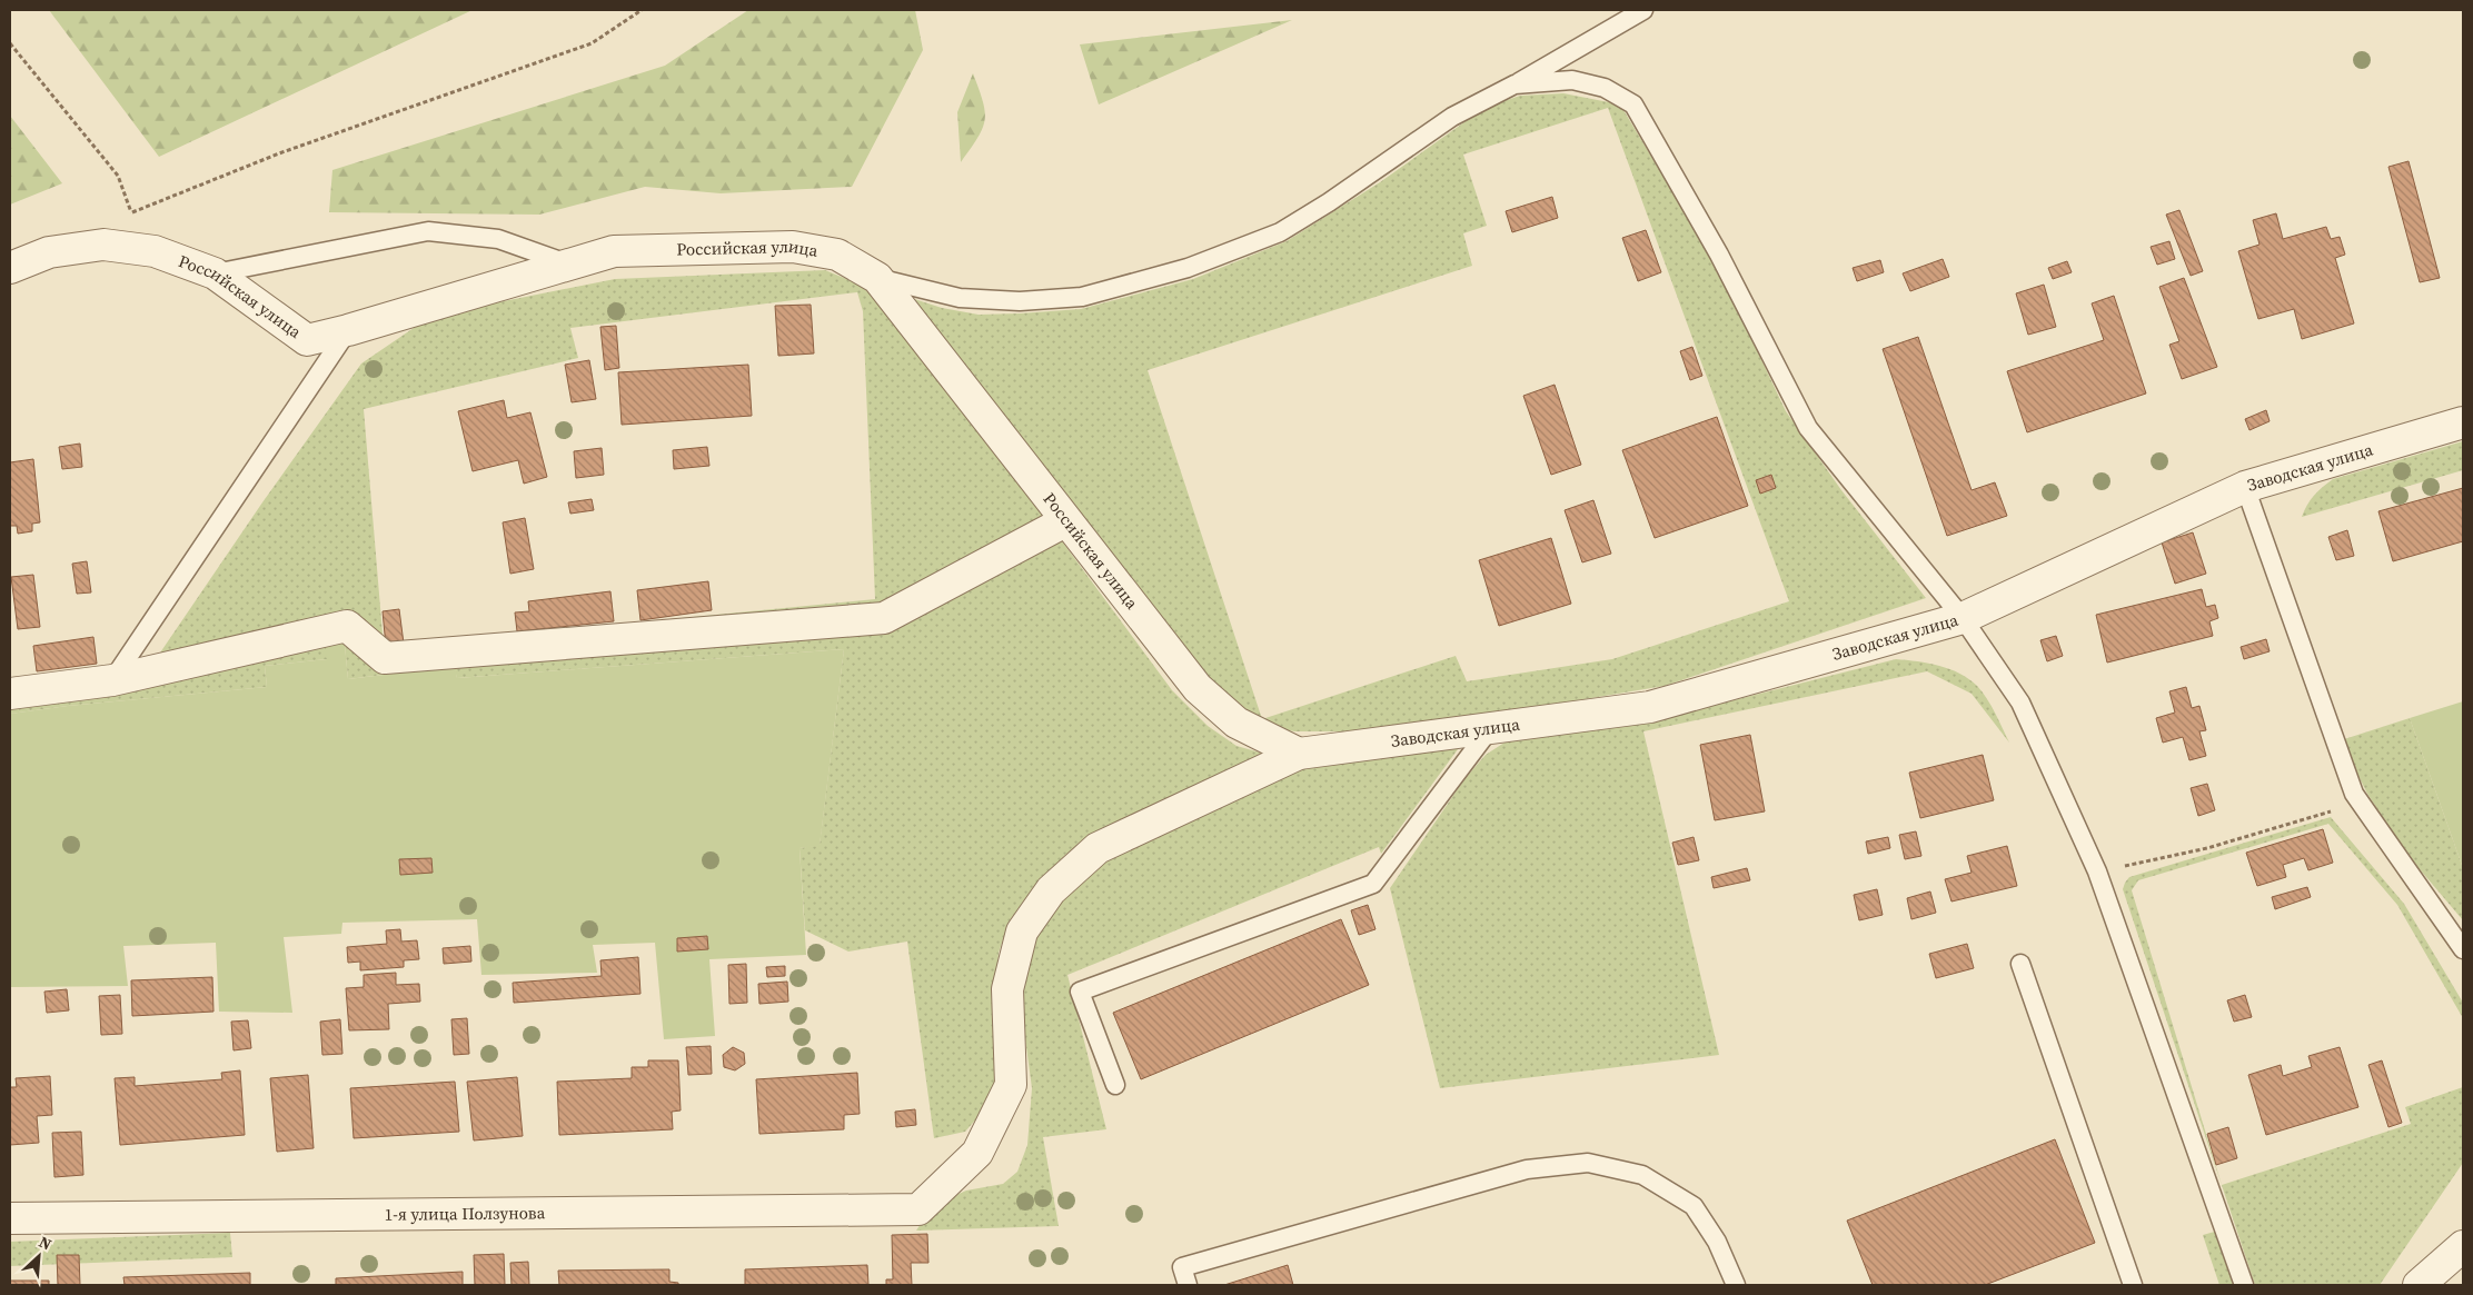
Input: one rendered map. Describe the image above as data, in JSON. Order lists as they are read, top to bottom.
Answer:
{
  "streets": {
    "street": ["Российская улица", "Заводская улица", "1-я улица Ползунова"]
  },
  "crossings": [
    ["Российская улица", "Заводская улица"],
    ["Заводская улица", "1-я улица Ползунова"]
  ],
  "north": "top right"
}
